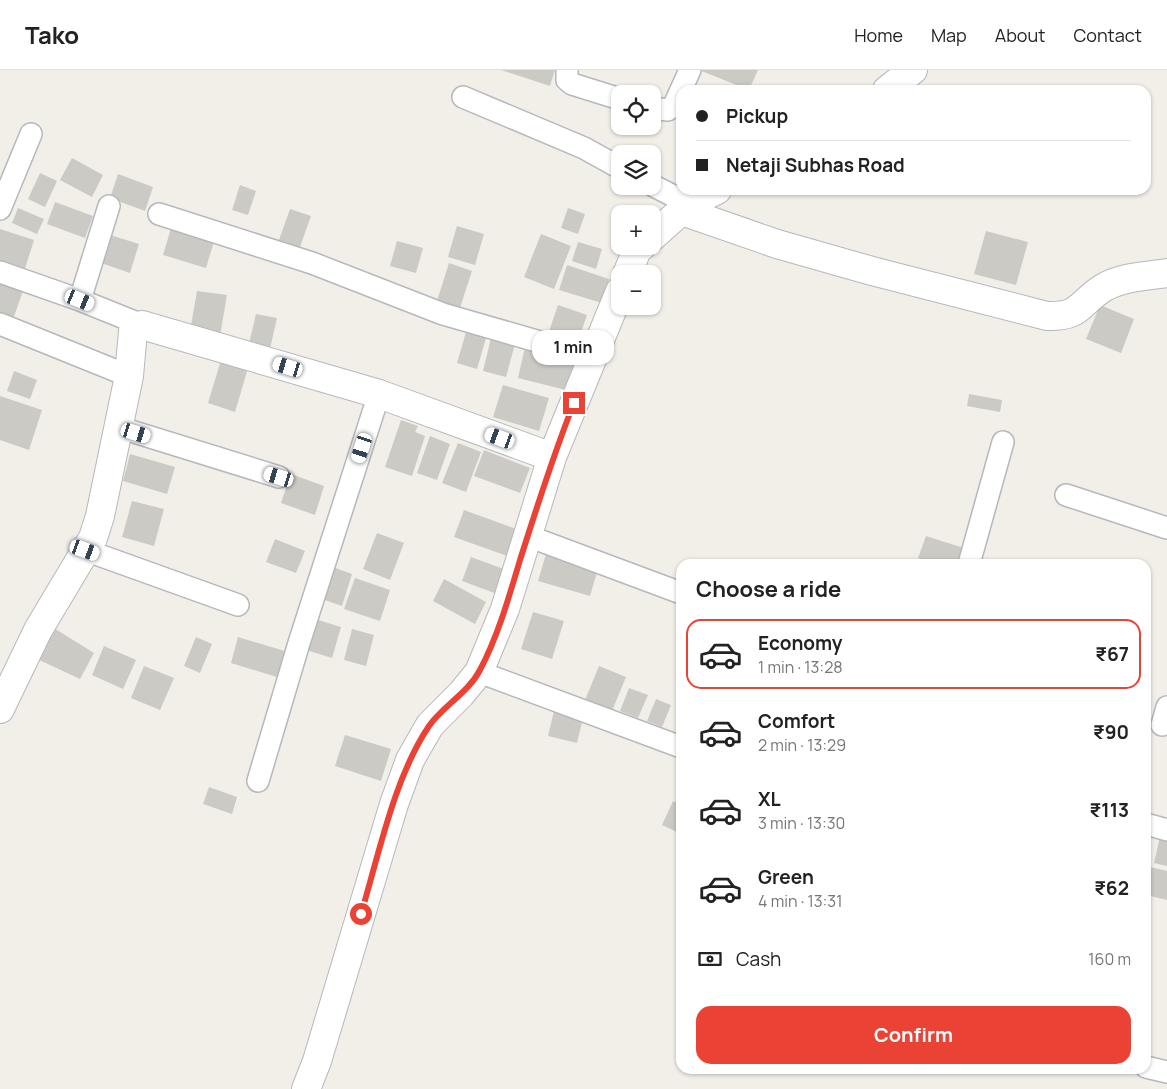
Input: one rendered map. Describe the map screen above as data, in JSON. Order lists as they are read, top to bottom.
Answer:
{
  "page": {
    "header": "Tako",
    "nav": [
      "Home",
      "Map",
      "About",
      "Contact"
    ],
    "map_buttons": ["+", "−"],
    "banner": ["Pickup", "Netaji Subhas Road"],
    "bubble": "1 min",
    "heading": "Choose a ride",
    "list": [
      {
        "name": "Economy",
        "note": "1 min · 13:28",
        "value": "₹67"
      },
      {
        "name": "Comfort",
        "note": "2 min · 13:29",
        "value": "₹90"
      },
      {
        "name": "XL",
        "note": "3 min · 13:30",
        "value": "₹113"
      },
      {
        "name": "Green",
        "note": "4 min · 13:31",
        "value": "₹62"
      }
    ],
    "pay": ["Cash", "160 m"],
    "buttons": "Confirm"
  }
}
